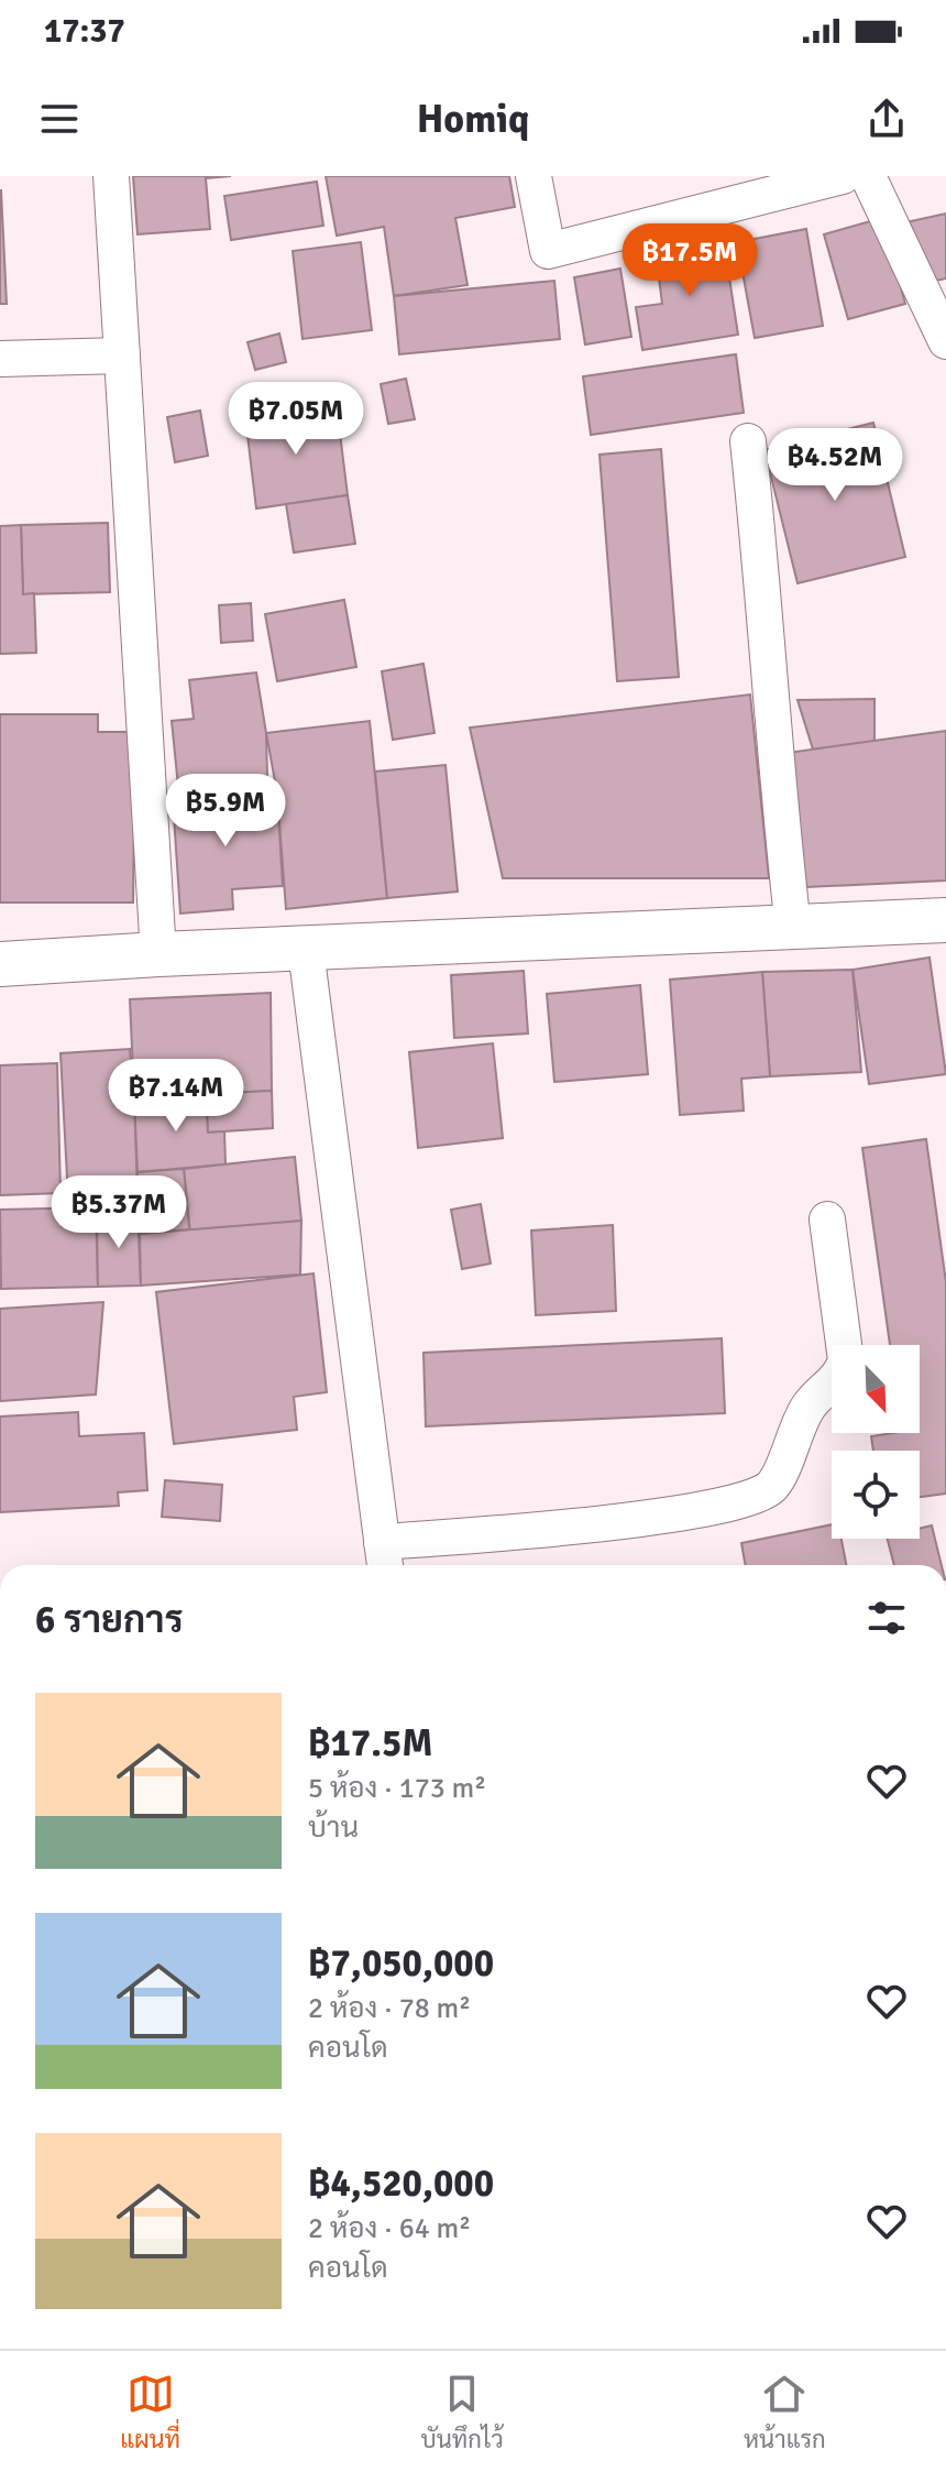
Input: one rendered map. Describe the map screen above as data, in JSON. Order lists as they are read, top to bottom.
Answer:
{
  "north": "bottom right",
  "page": {
    "status": "17:37",
    "header": "Homiq",
    "price": [
      "฿17.5M",
      "฿7.05M",
      "฿4.52M",
      "฿5.9M",
      "฿7.14M",
      "฿5.37M"
    ],
    "heading": "6 รายการ",
    "list": [
      {
        "name": "฿17.5M",
        "note": "5 ห้อง · 173 m² · บ้าน"
      },
      {
        "name": "฿7,050,000",
        "note": "2 ห้อง · 78 m² · คอนโด"
      },
      {
        "name": "฿4,520,000",
        "note": "2 ห้อง · 64 m² · คอนโด"
      }
    ],
    "tabs": ["แผนที่", "บันทึกไว้", "หน้าแรก"]
  }
}
